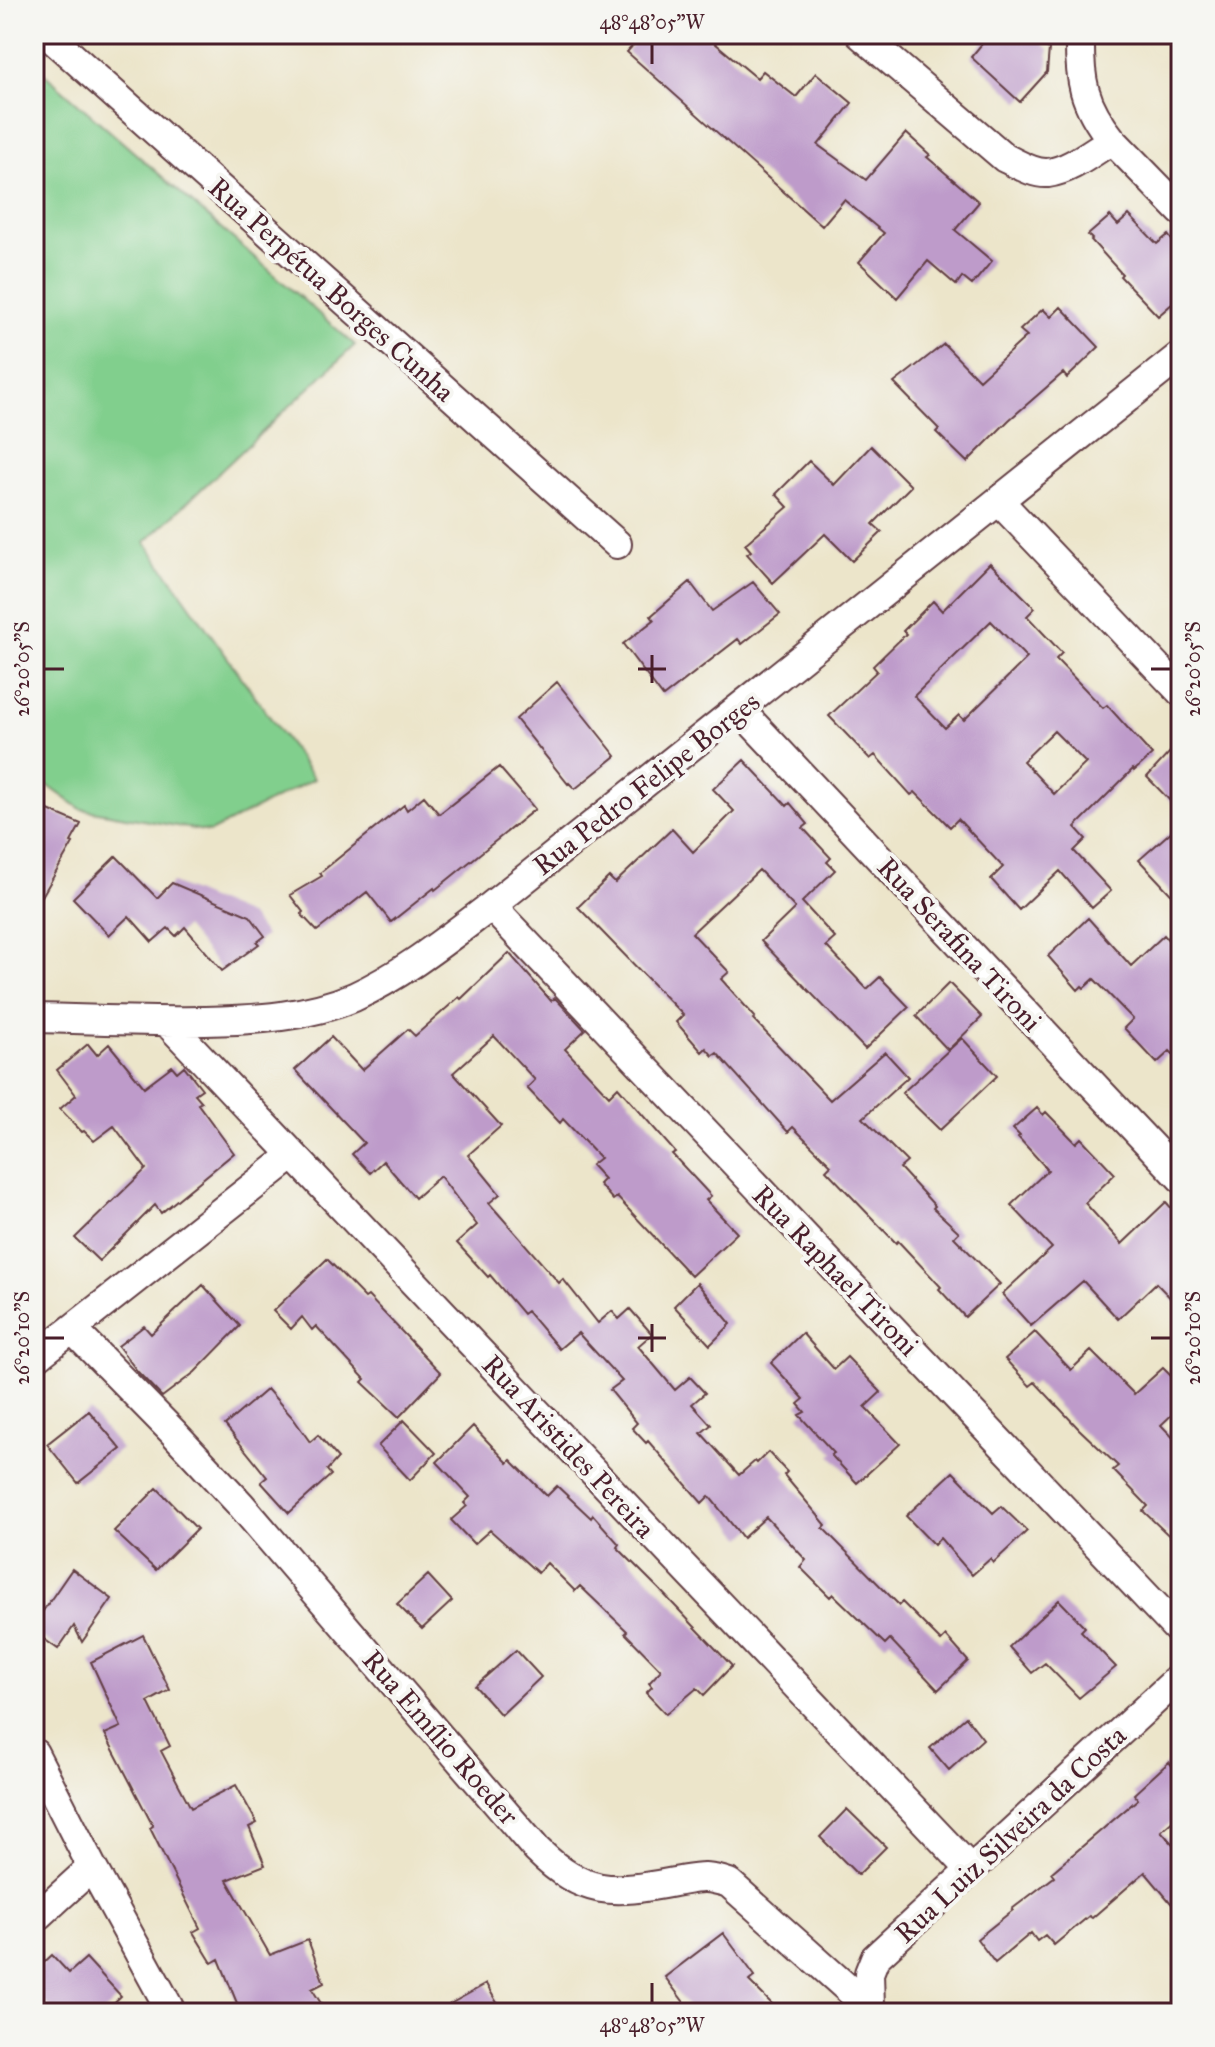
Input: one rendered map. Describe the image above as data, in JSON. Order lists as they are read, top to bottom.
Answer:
{
  "streets": {
    "street": [
      "Rua Perpétua Borges Cunha",
      "Rua Pedro Felipe Borges",
      "Rua Serafina Tironi",
      "Rua Raphael Tironi",
      "Rua Aristides Pereira",
      "Rua Emílio Roeder",
      "Rua Luiz Silveira da Costa"
    ]
  },
  "crossings": [
    ["Rua Pedro Felipe Borges", "Rua Serafina Tironi"],
    ["Rua Pedro Felipe Borges", "Rua Raphael Tironi"],
    ["Rua Pedro Felipe Borges", "Rua Aristides Pereira"],
    ["Rua Aristides Pereira", "Rua Luiz Silveira da Costa"],
    ["Rua Emílio Roeder", "Rua Luiz Silveira da Costa"]
  ],
  "coordinates": ["48°48'05\"W", "26°20'05\"S", "26°20'10\"S"]
}
